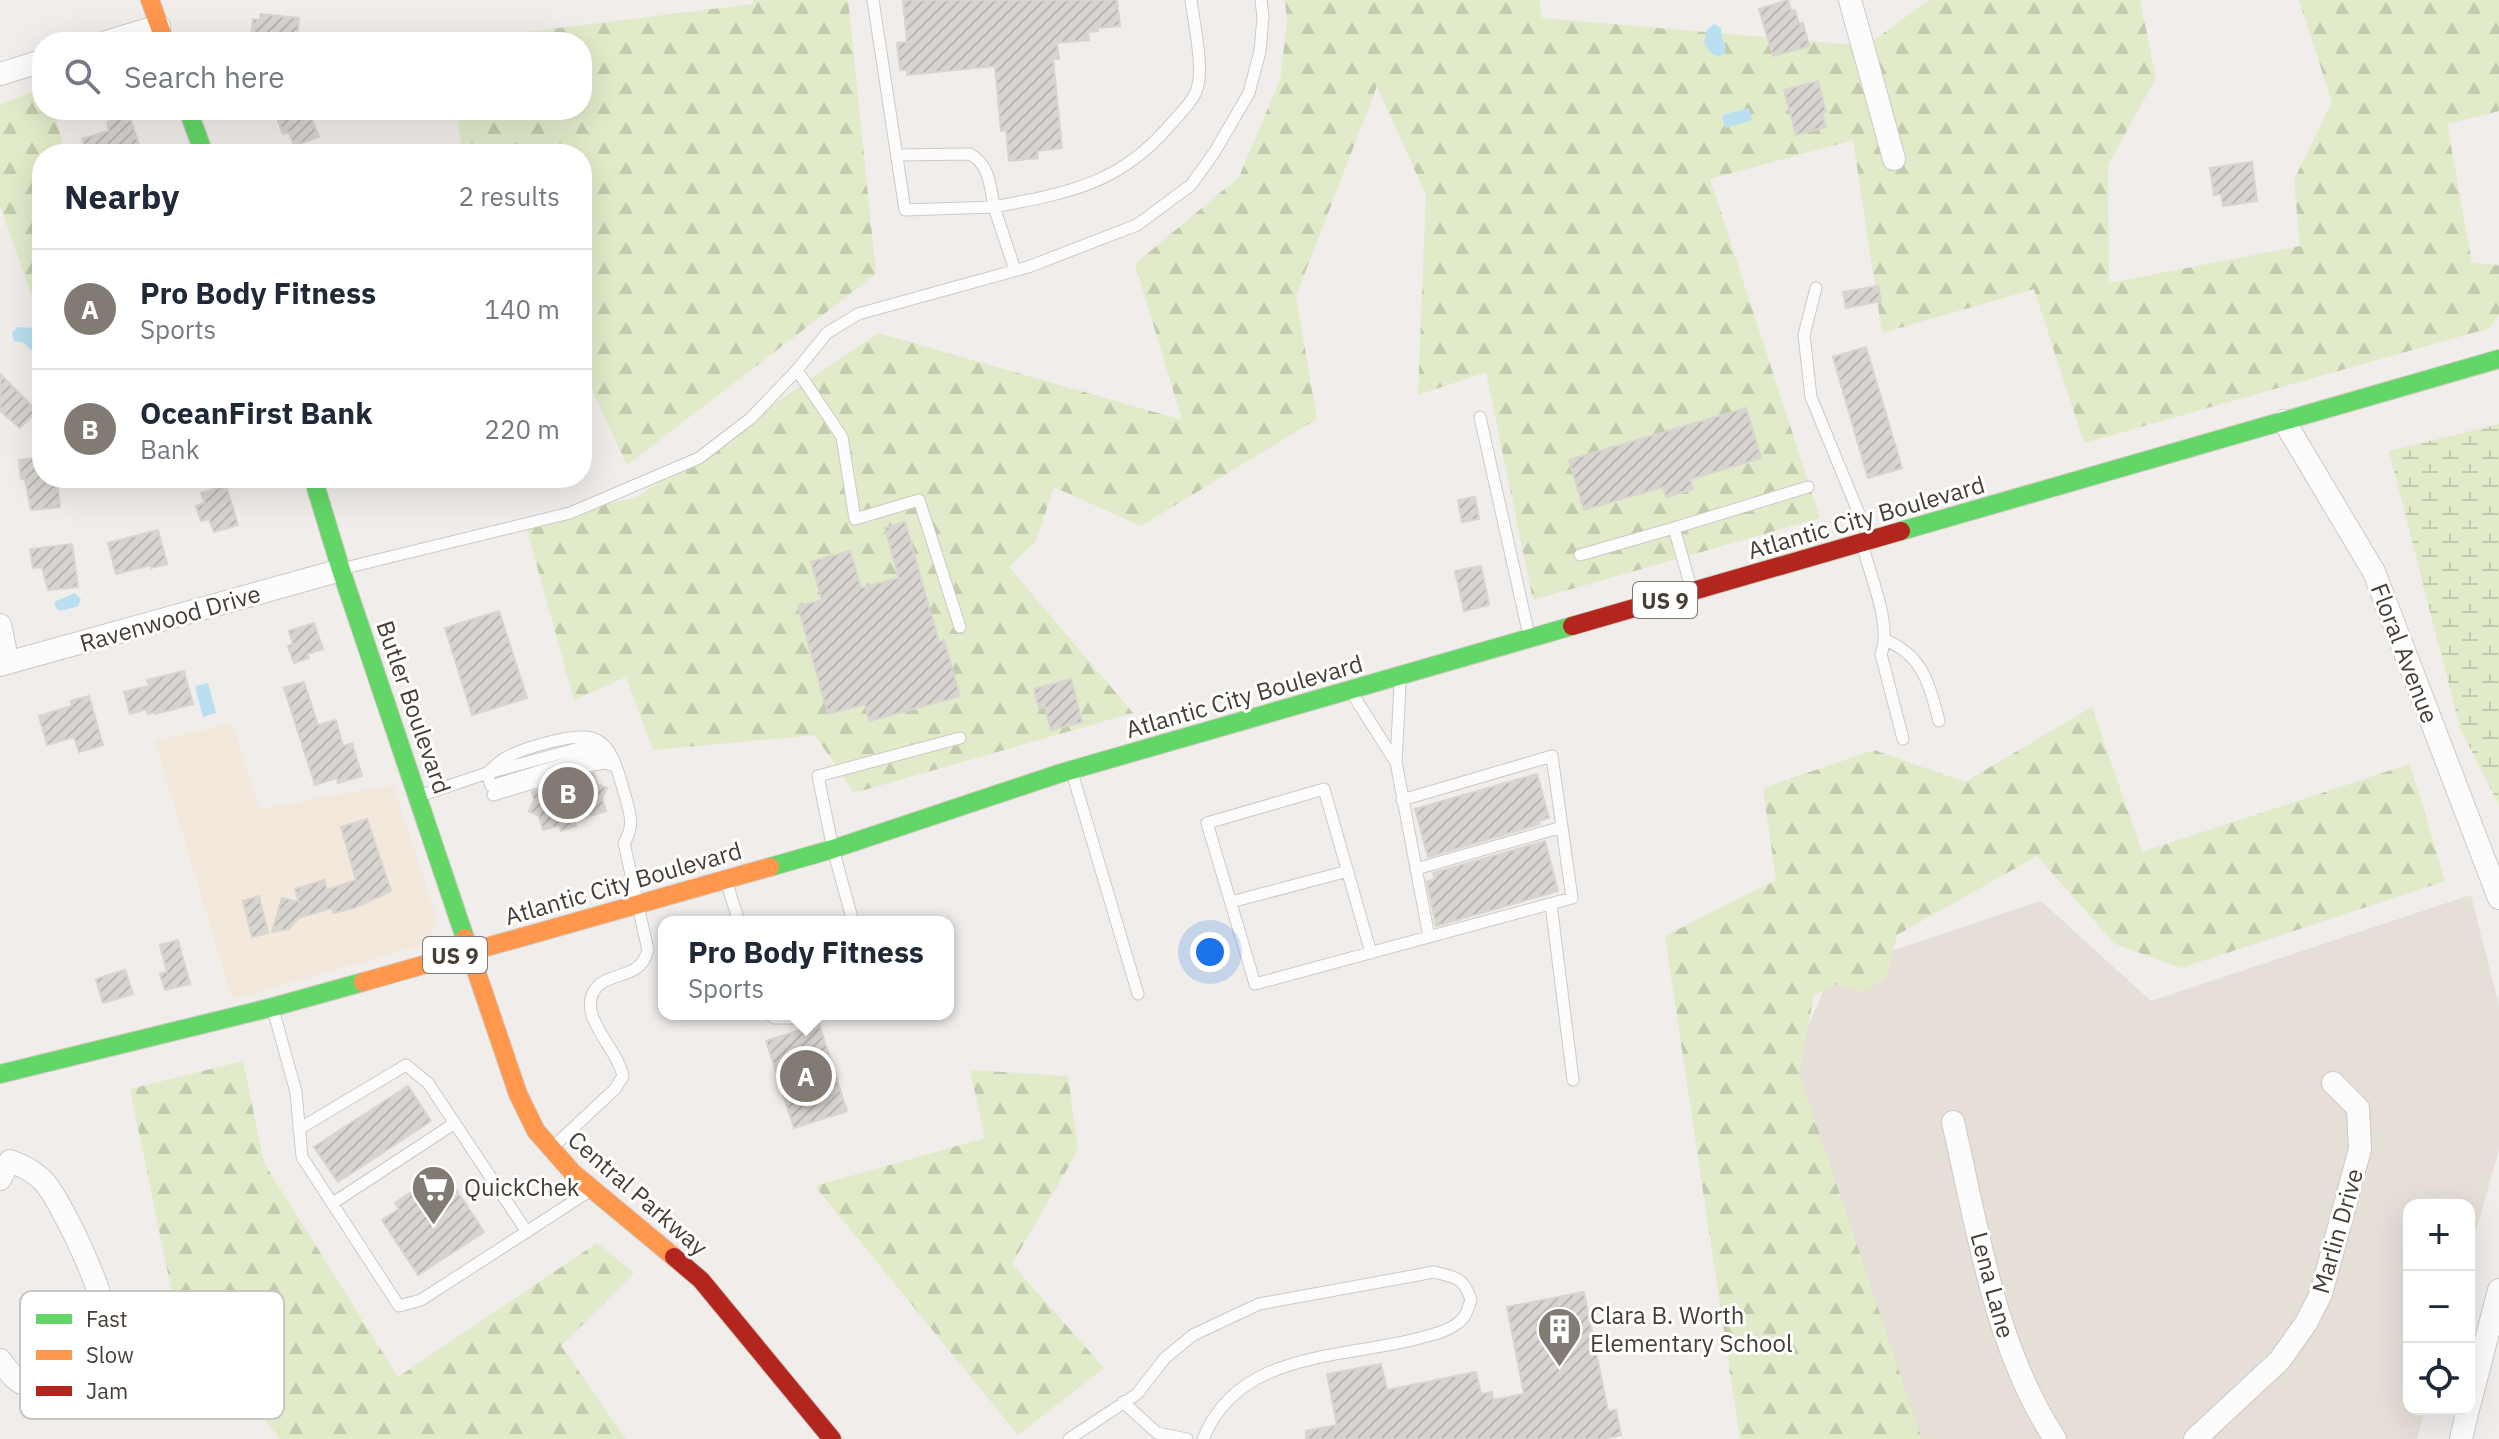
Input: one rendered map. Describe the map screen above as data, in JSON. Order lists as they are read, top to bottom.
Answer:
{
  "streets": {
    "main road": [
      "Atlantic City Boulevard",
      "US 9",
      "Butler Boulevard",
      "Central Parkway"
    ],
    "street": [
      "Ravenwood Drive",
      "Floral Avenue",
      "Marlin Drive",
      "Lena Lane"
    ]
  },
  "crossings": [
    ["Atlantic City Boulevard", "Floral Avenue"],
    ["Atlantic City Boulevard", "Butler Boulevard"],
    ["Atlantic City Boulevard", "Central Parkway"],
    ["Ravenwood Drive", "Butler Boulevard"],
    ["Butler Boulevard", "Central Parkway"]
  ],
  "places": {
    "supermarket": ["QuickChek"],
    "building": ["Clara B. Worth Elementary School"]
  },
  "legend": ["Fast", "Slow", "Jam"],
  "page": {
    "search": "Search here",
    "heading": ["Nearby", "2 results"],
    "list": [
      {
        "mark": "A",
        "name": "Pro Body Fitness",
        "note": "Sports",
        "value": "140 m"
      },
      {
        "mark": "B",
        "name": "OceanFirst Bank",
        "note": "Bank",
        "value": "220 m"
      }
    ],
    "pins": ["B", "A"],
    "popup": ["Pro Body Fitness", "Sports"],
    "map_buttons": ["+", "−"]
  }
}
